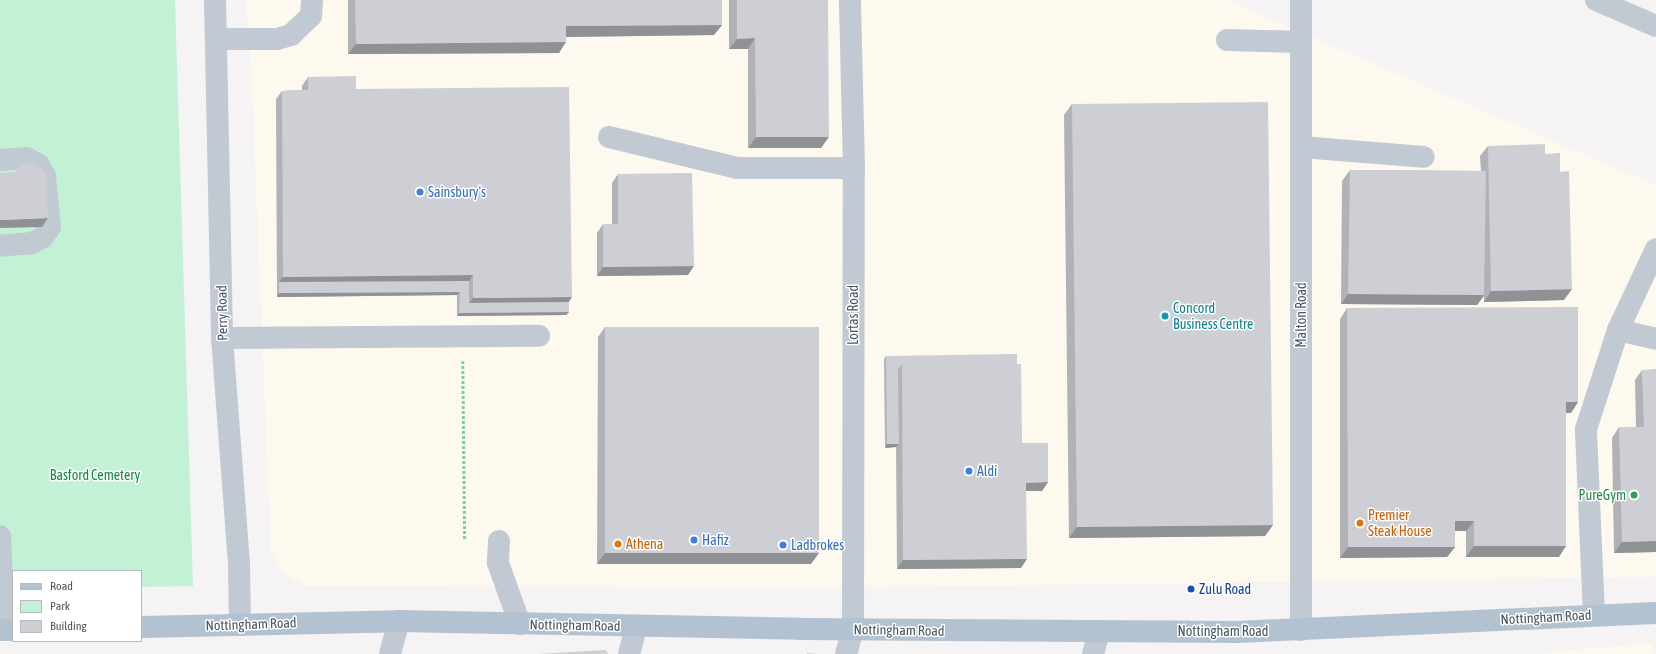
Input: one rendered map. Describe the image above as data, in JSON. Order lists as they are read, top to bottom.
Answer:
{
  "streets": {
    "main road": ["Nottingham Road"],
    "street": ["Perry Road", "Lortas Road", "Malton Road"]
  },
  "crossings": [
    ["Perry Road", "Nottingham Road"],
    ["Lortas Road", "Nottingham Road"],
    ["Malton Road", "Nottingham Road"]
  ],
  "parks": ["Basford Cemetery"],
  "places": [
    "Sainsbury's",
    "Concord Business Centre",
    "Aldi",
    "PureGym",
    "Premier Steak House",
    "Hafiz",
    "Athena",
    "Ladbrokes",
    "Zulu Road"
  ],
  "legend": ["Road", "Park", "Building"]
}
